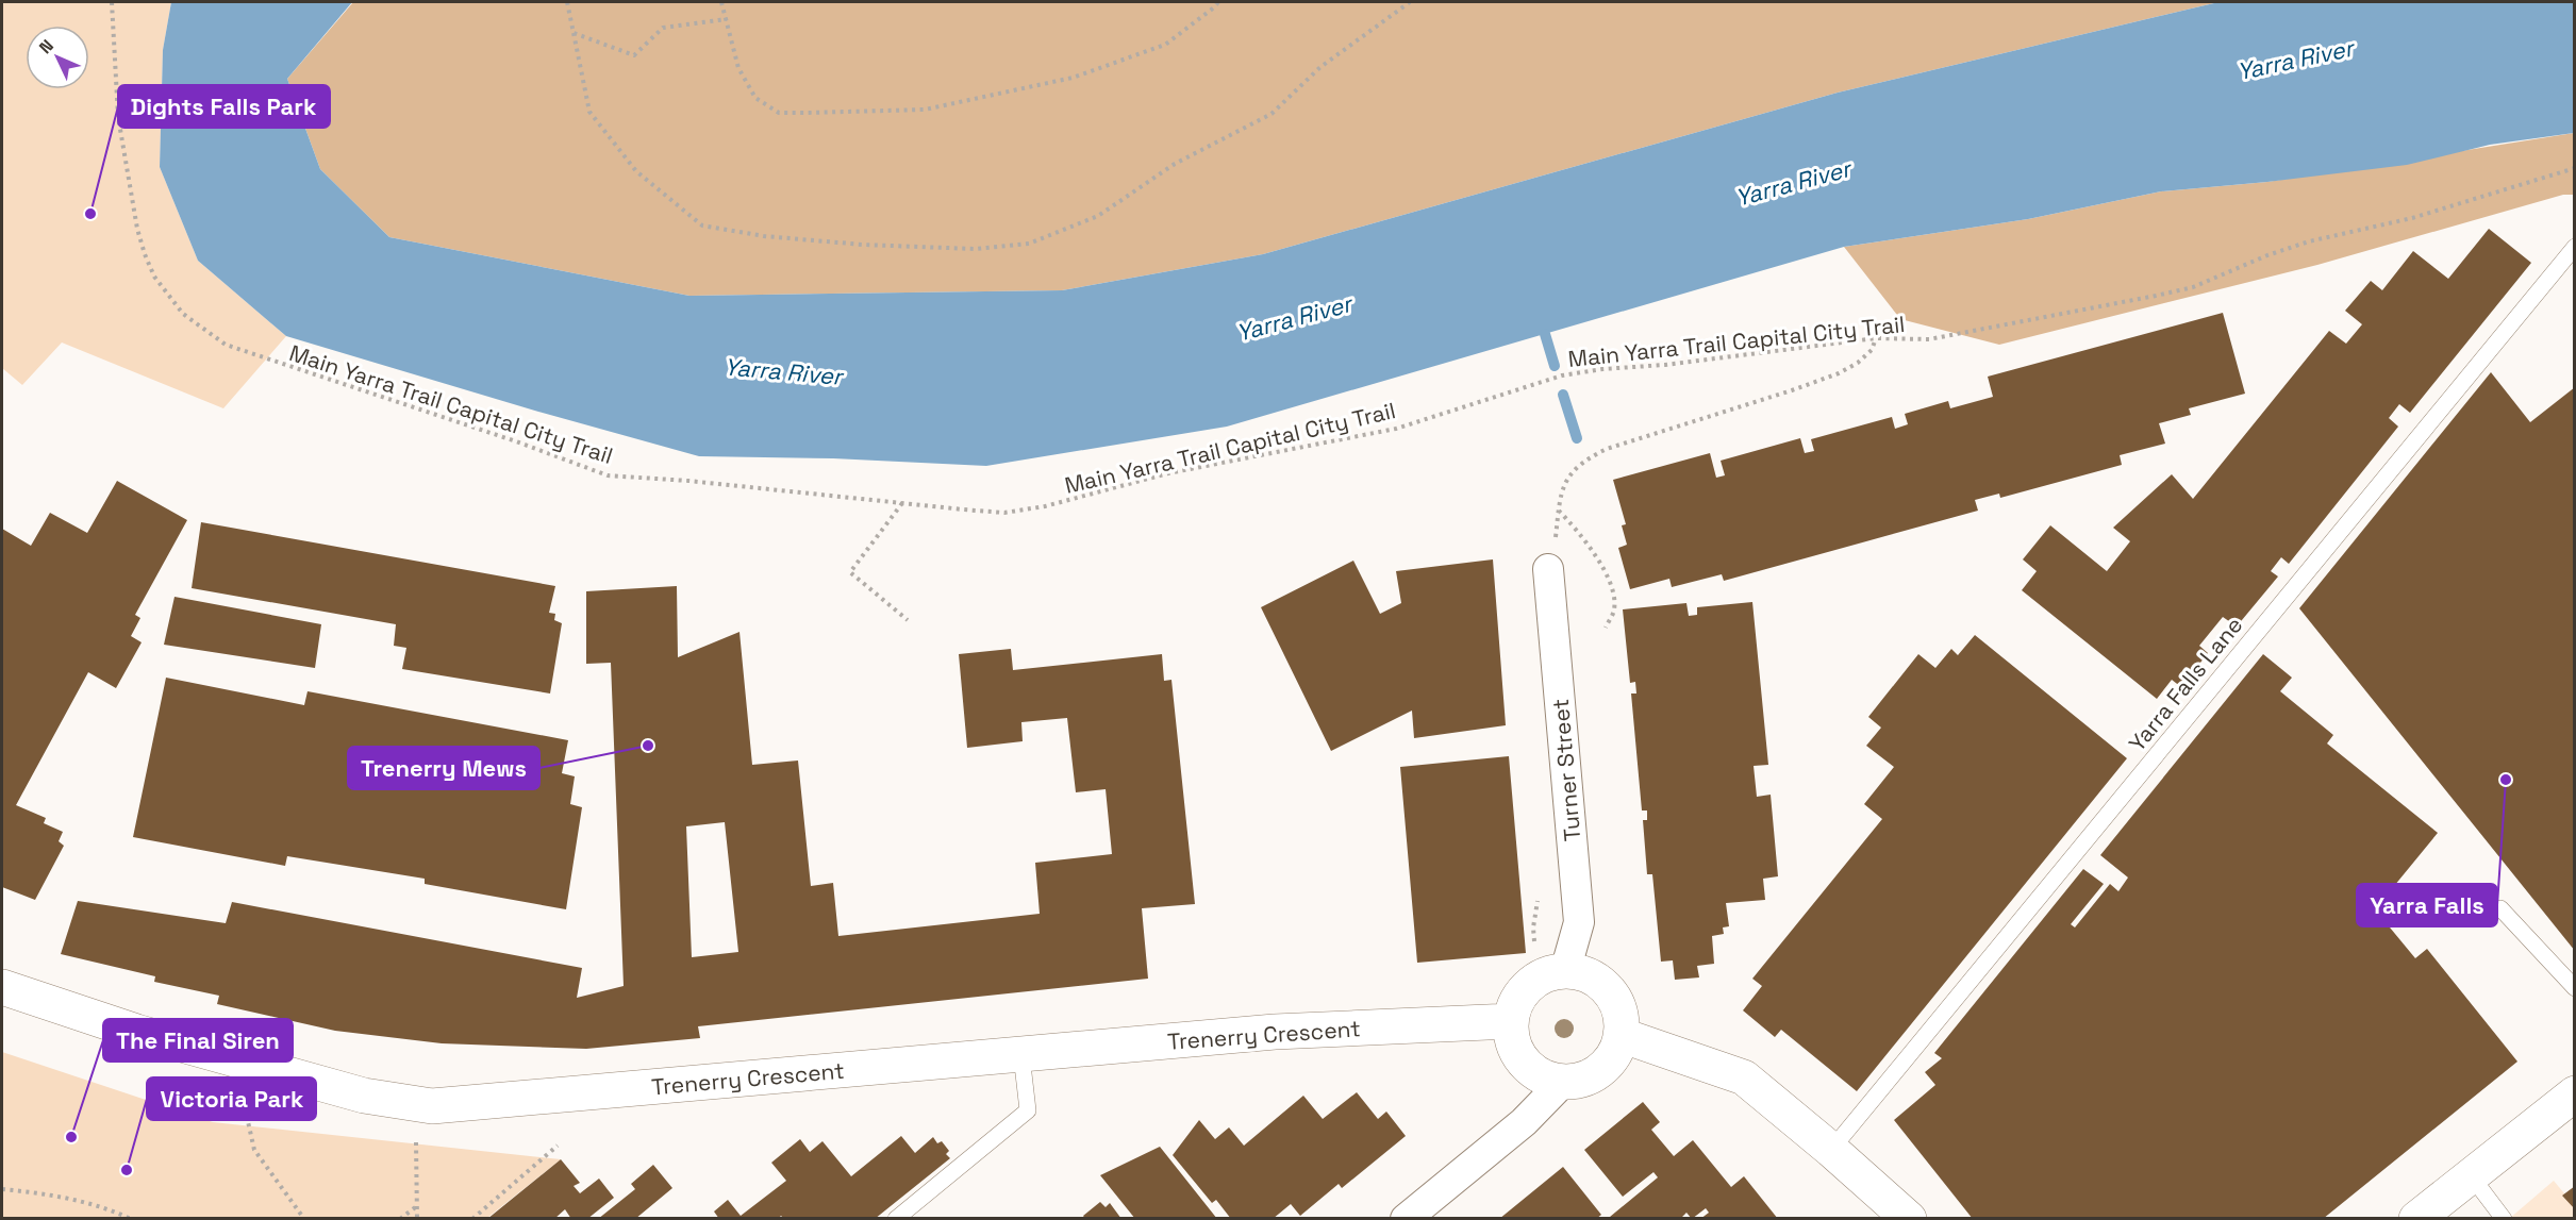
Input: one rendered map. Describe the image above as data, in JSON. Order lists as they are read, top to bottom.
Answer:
{
  "streets": {
    "street": ["Turner Street", "Trenerry Crescent"],
    "lane": ["Yarra Falls Lane"],
    "path": ["Main Yarra Trail Capital City Trail"]
  },
  "crossings": [
    ["Turner Street", "Trenerry Crescent"]
  ],
  "water": ["Yarra River"],
  "places": [
    "Dights Falls Park",
    "Trenerry Mews",
    "Yarra Falls",
    "The Final Siren",
    "Victoria Park"
  ],
  "north": "top left"
}
